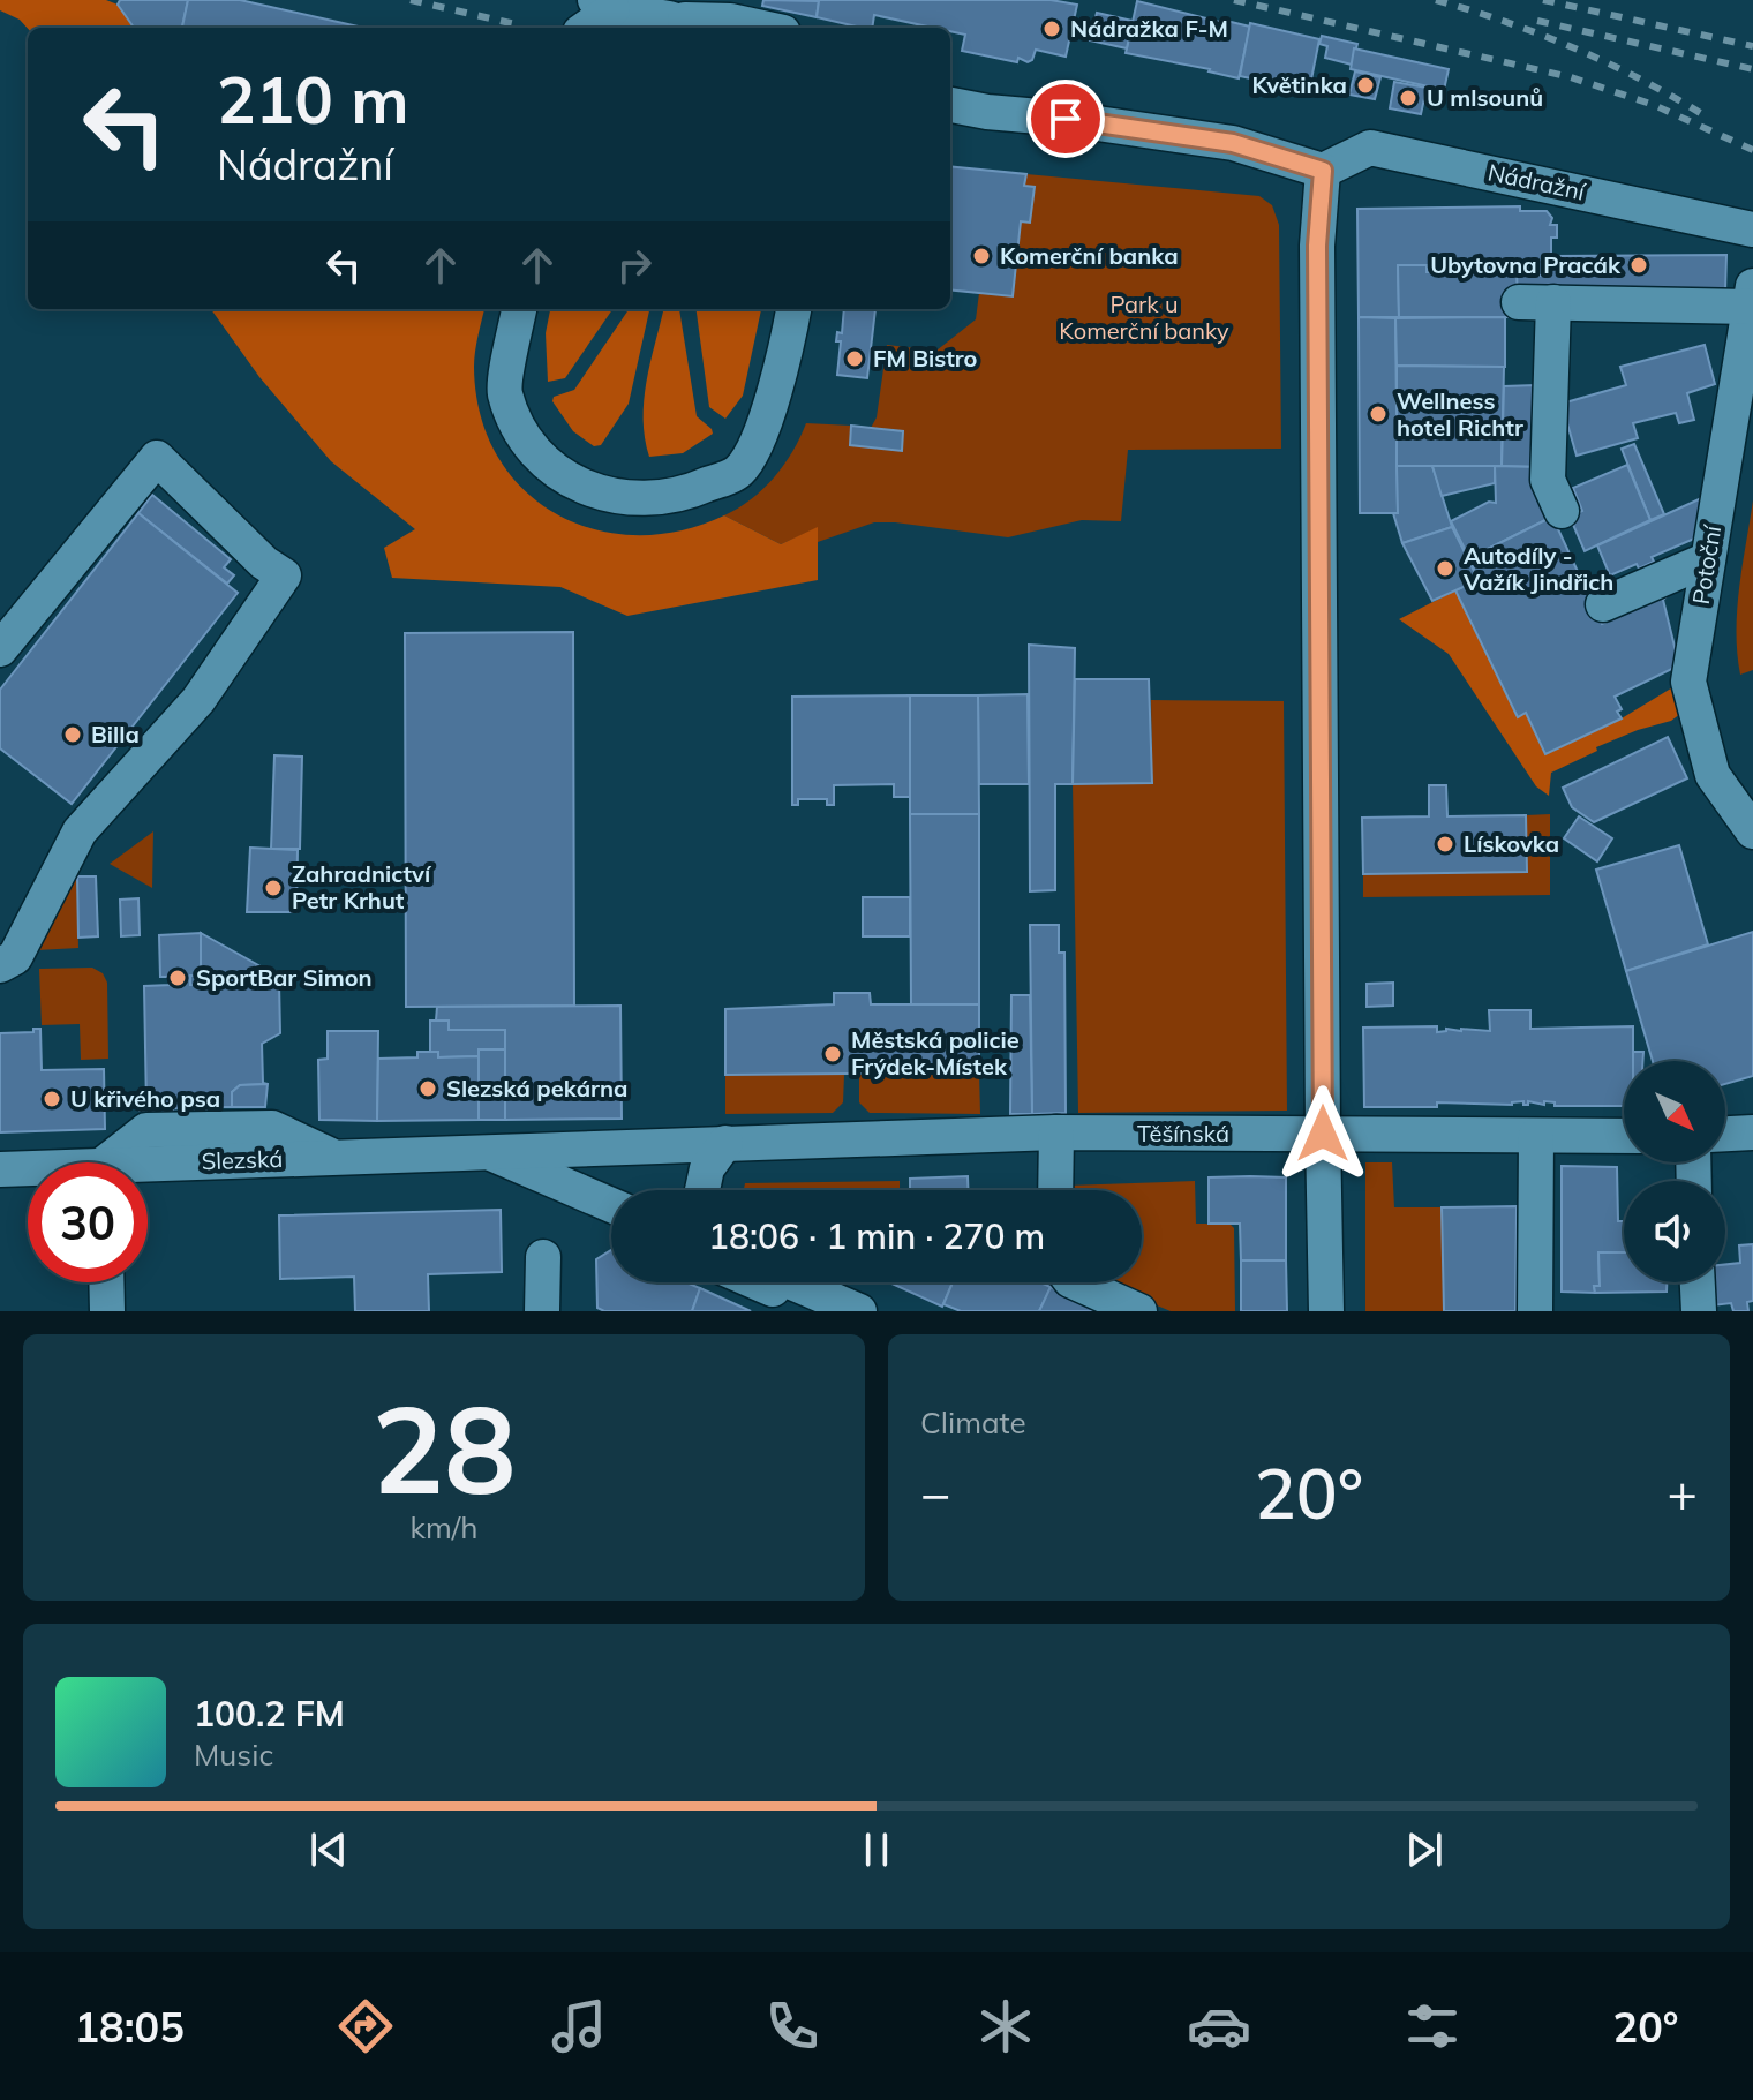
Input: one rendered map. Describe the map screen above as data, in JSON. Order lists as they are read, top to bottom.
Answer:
{
  "streets": {
    "street": [
      "Nádražní",
      "Potoční",
      "Těšínská",
      "Slezská"
    ]
  },
  "crossings": [
    ["Těšínská", "Slezská"]
  ],
  "parks": ["Park u Komerční banky"],
  "places": [
    "Nádražka F-M",
    "Květinka",
    "U mlsounů",
    "Komerční banka",
    "Ubytovna Pracák",
    "FM Bistro",
    "Wellness hotel Richtr",
    "Autodíly - Važík Jindřich",
    "Billa",
    "Lískovka",
    "Zahradnictví Petr Krhut",
    "SportBar Simon",
    "Městská policie Frýdek-Místek",
    "Slezská pekárna",
    "U křivého psa"
  ],
  "north": "bottom right",
  "page": {
    "turn": ["210 m", "Nádražní"],
    "limit": "30",
    "trip": "18:06 · 1 min · 270 m",
    "tile": [
      ["28", "km/h"],
      "Climate"
    ],
    "heat": ["−", "20°", "+"],
    "song": ["100.2 FM", "Music"],
    "tabs": ["18:05", "20°"]
  }
}
